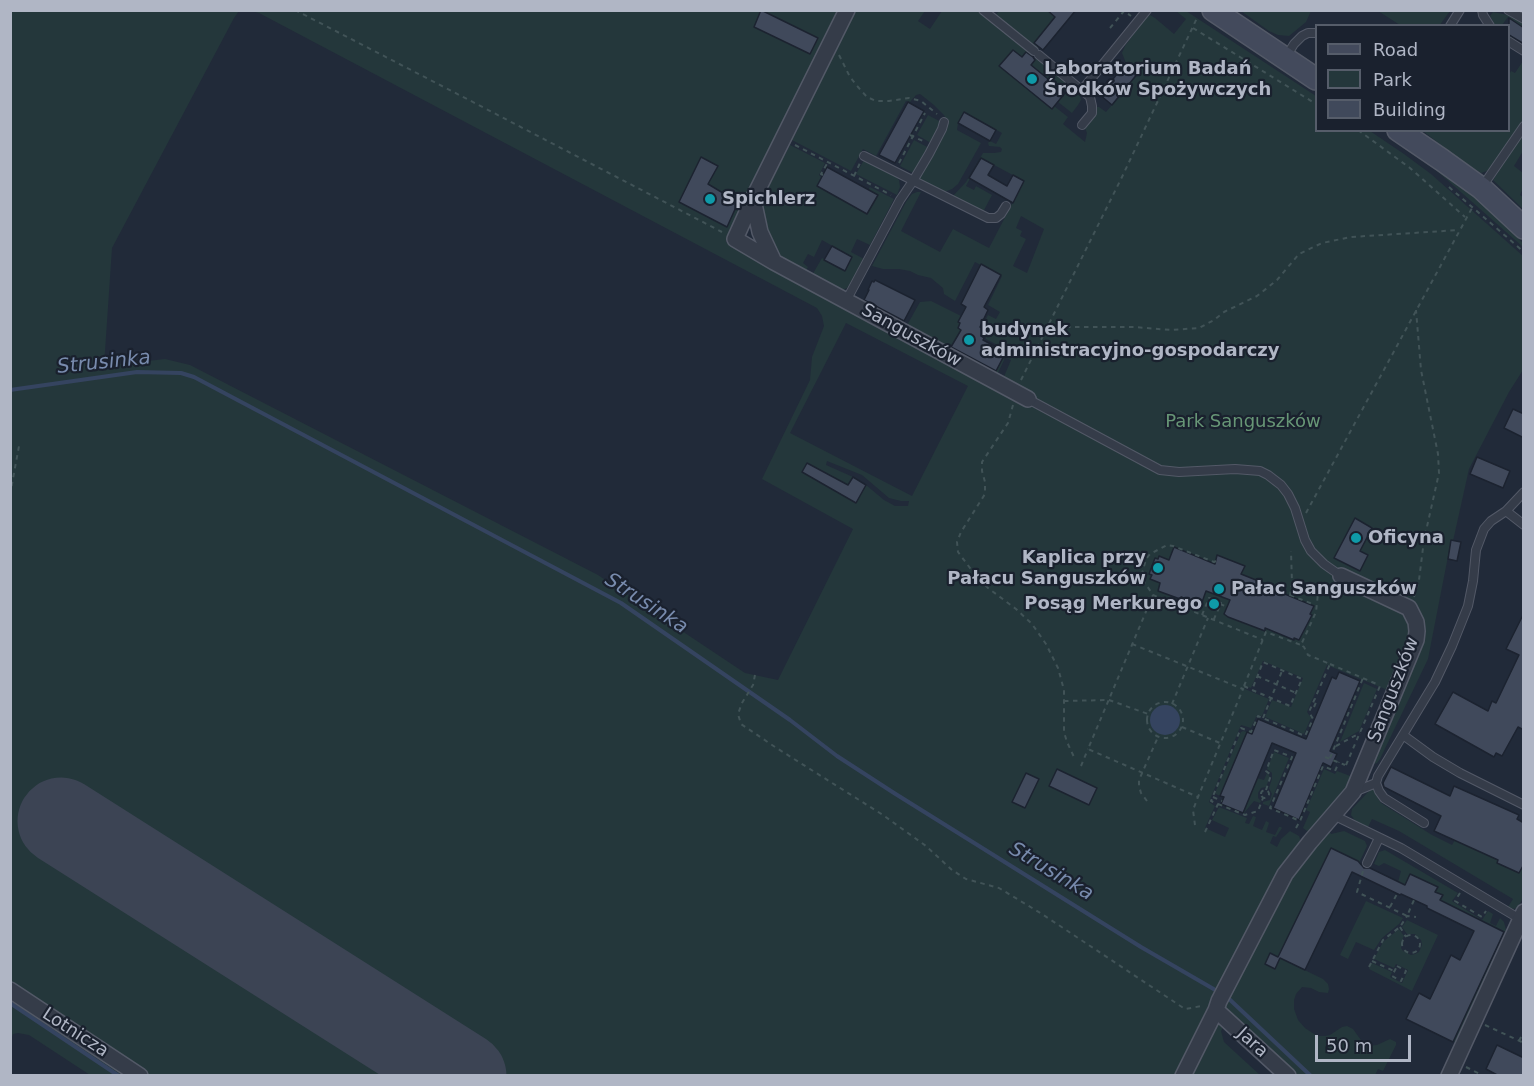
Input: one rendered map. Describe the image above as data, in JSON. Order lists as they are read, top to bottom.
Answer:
{
  "streets": {
    "street": ["Sanguszków", "Lotnicza", "Jara"]
  },
  "crossings": [
    ["Sanguszków", "Jara"]
  ],
  "water": ["Strusinka"],
  "parks": ["Park Sanguszków"],
  "places": [
    "Laboratorium Badań Środków Spożywczych",
    "Spichlerz",
    "budynek administracyjno-gospodarczy",
    "Oficyna",
    "Kaplica przy Pałacu Sanguszków",
    "Pałac Sanguszków",
    "Posąg Merkurego"
  ],
  "legend": ["Road", "Park", "Building"],
  "scale_bar": "50 m"
}
